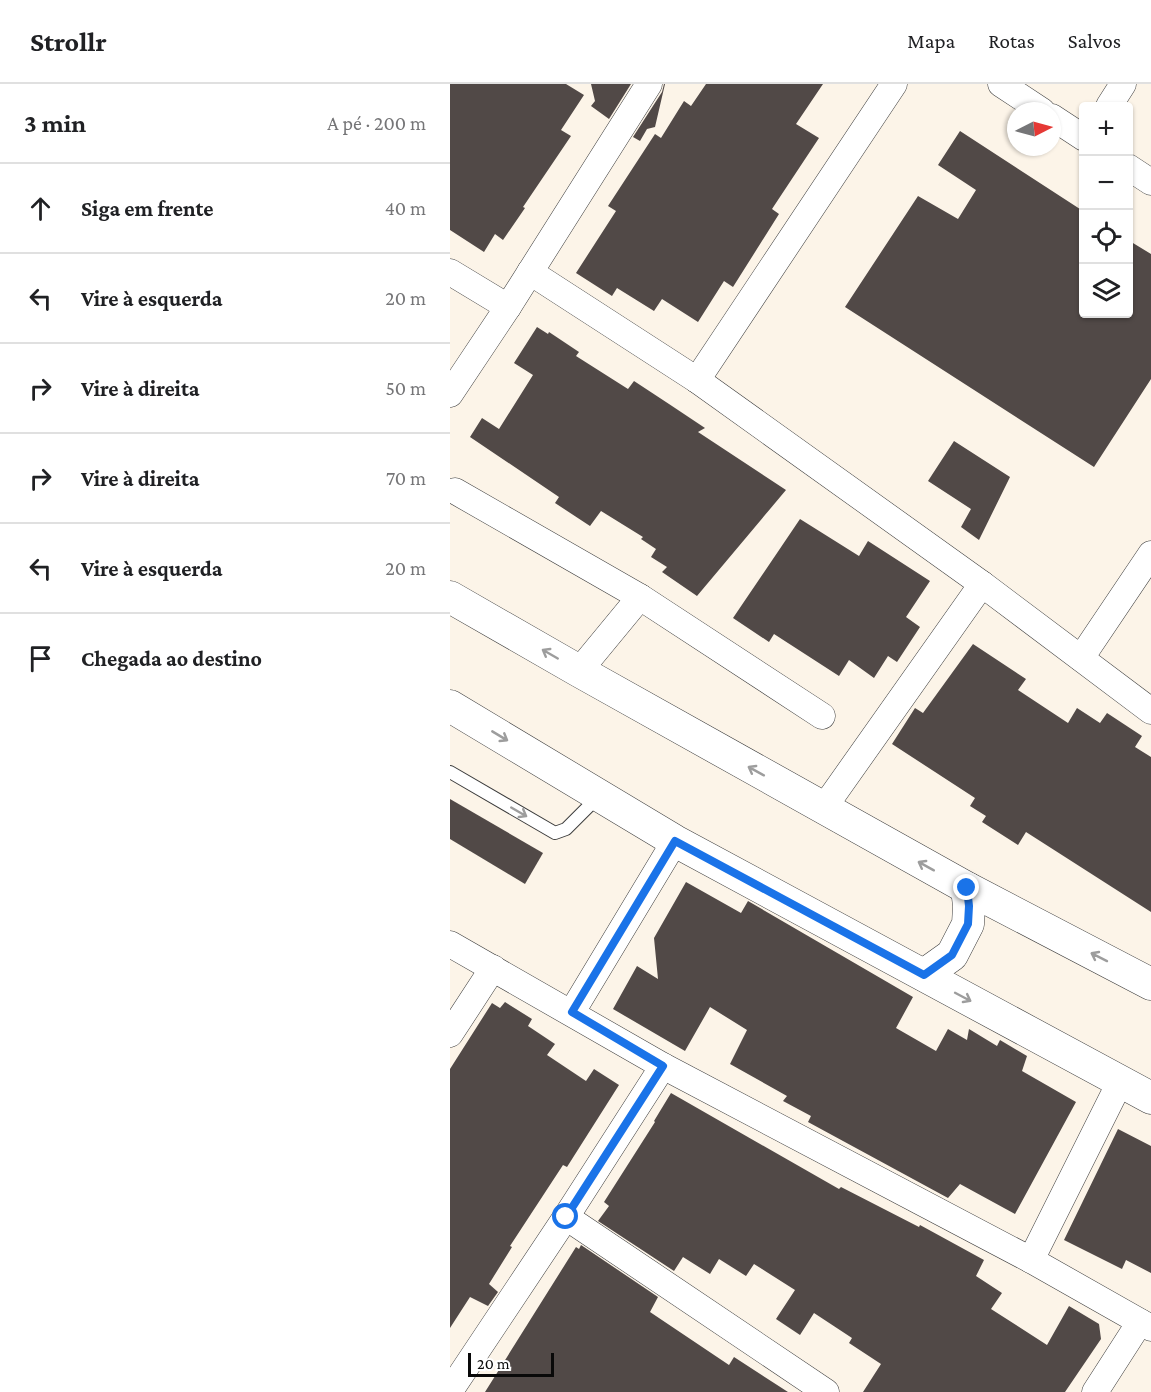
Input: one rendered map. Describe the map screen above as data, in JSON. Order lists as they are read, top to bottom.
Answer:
{
  "scale_bar": "20 m",
  "north": "right",
  "page": {
    "header": "Strollr",
    "nav": ["Mapa", "Rotas", "Salvos"],
    "heading": ["3 min", "A pé · 200 m"],
    "map_buttons": ["+", "−"],
    "list": [
      ["Siga em frente", "40 m"],
      ["Vire à esquerda", "20 m"],
      ["Vire à direita", "50 m"],
      ["Vire à direita", "70 m"],
      ["Vire à esquerda", "20 m"],
      "Chegada ao destino"
    ],
    "scale": "20 m"
  }
}
